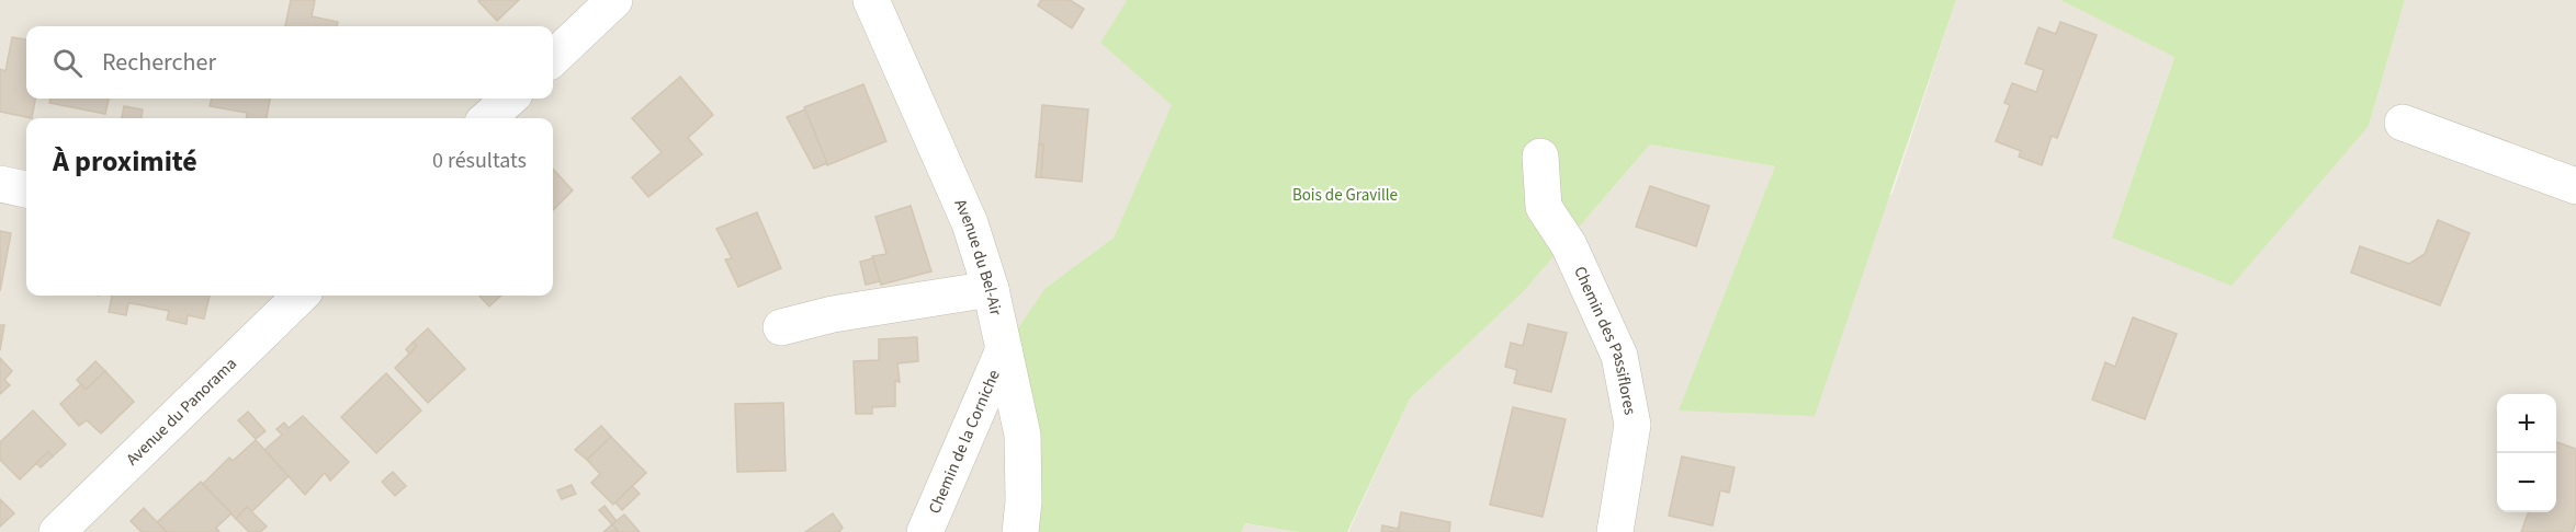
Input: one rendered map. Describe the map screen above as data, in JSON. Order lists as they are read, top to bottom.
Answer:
{
  "streets": {
    "street": [
      "Avenue du Bel-Air",
      "Chemin des Passiflores",
      "Avenue du Panorama",
      "Chemin de la Corniche"
    ]
  },
  "crossings": [
    ["Avenue du Bel-Air", "Chemin de la Corniche"]
  ],
  "parks": ["Bois de Graville"],
  "page": {
    "search": "Rechercher",
    "heading": ["À proximité", "0 résultats"],
    "map_buttons": ["+", "−"]
  }
}
